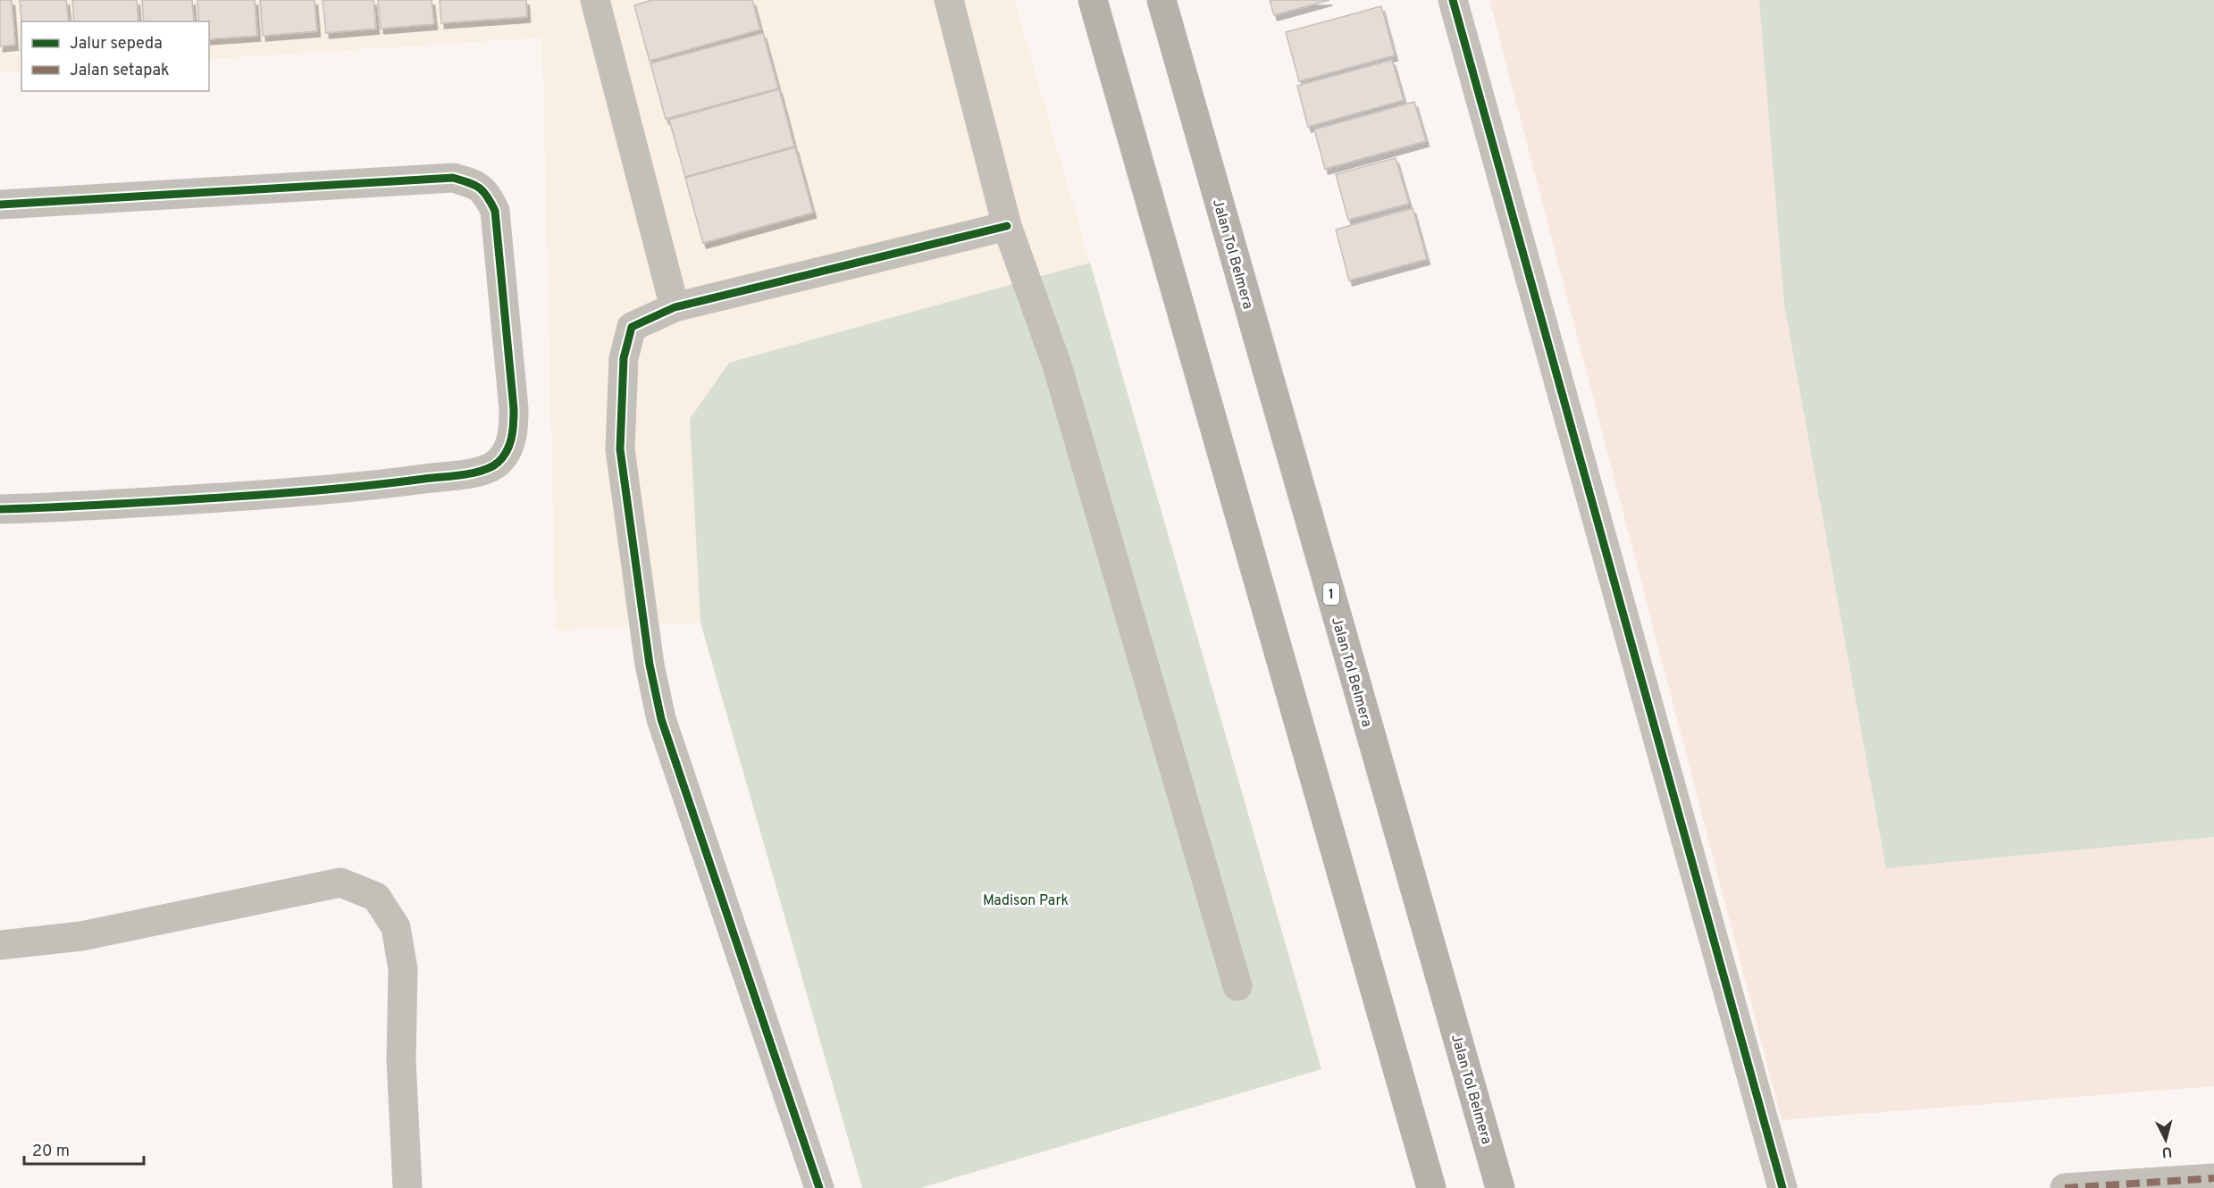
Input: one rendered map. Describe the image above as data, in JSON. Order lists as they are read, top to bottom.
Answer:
{
  "streets": {
    "highway": ["Jalan Tol Belmera", "1"]
  },
  "parks": ["Madison Park"],
  "legend": ["Jalur sepeda", "Jalan setapak"],
  "scale_bar": "20 m",
  "north": "bottom"
}
